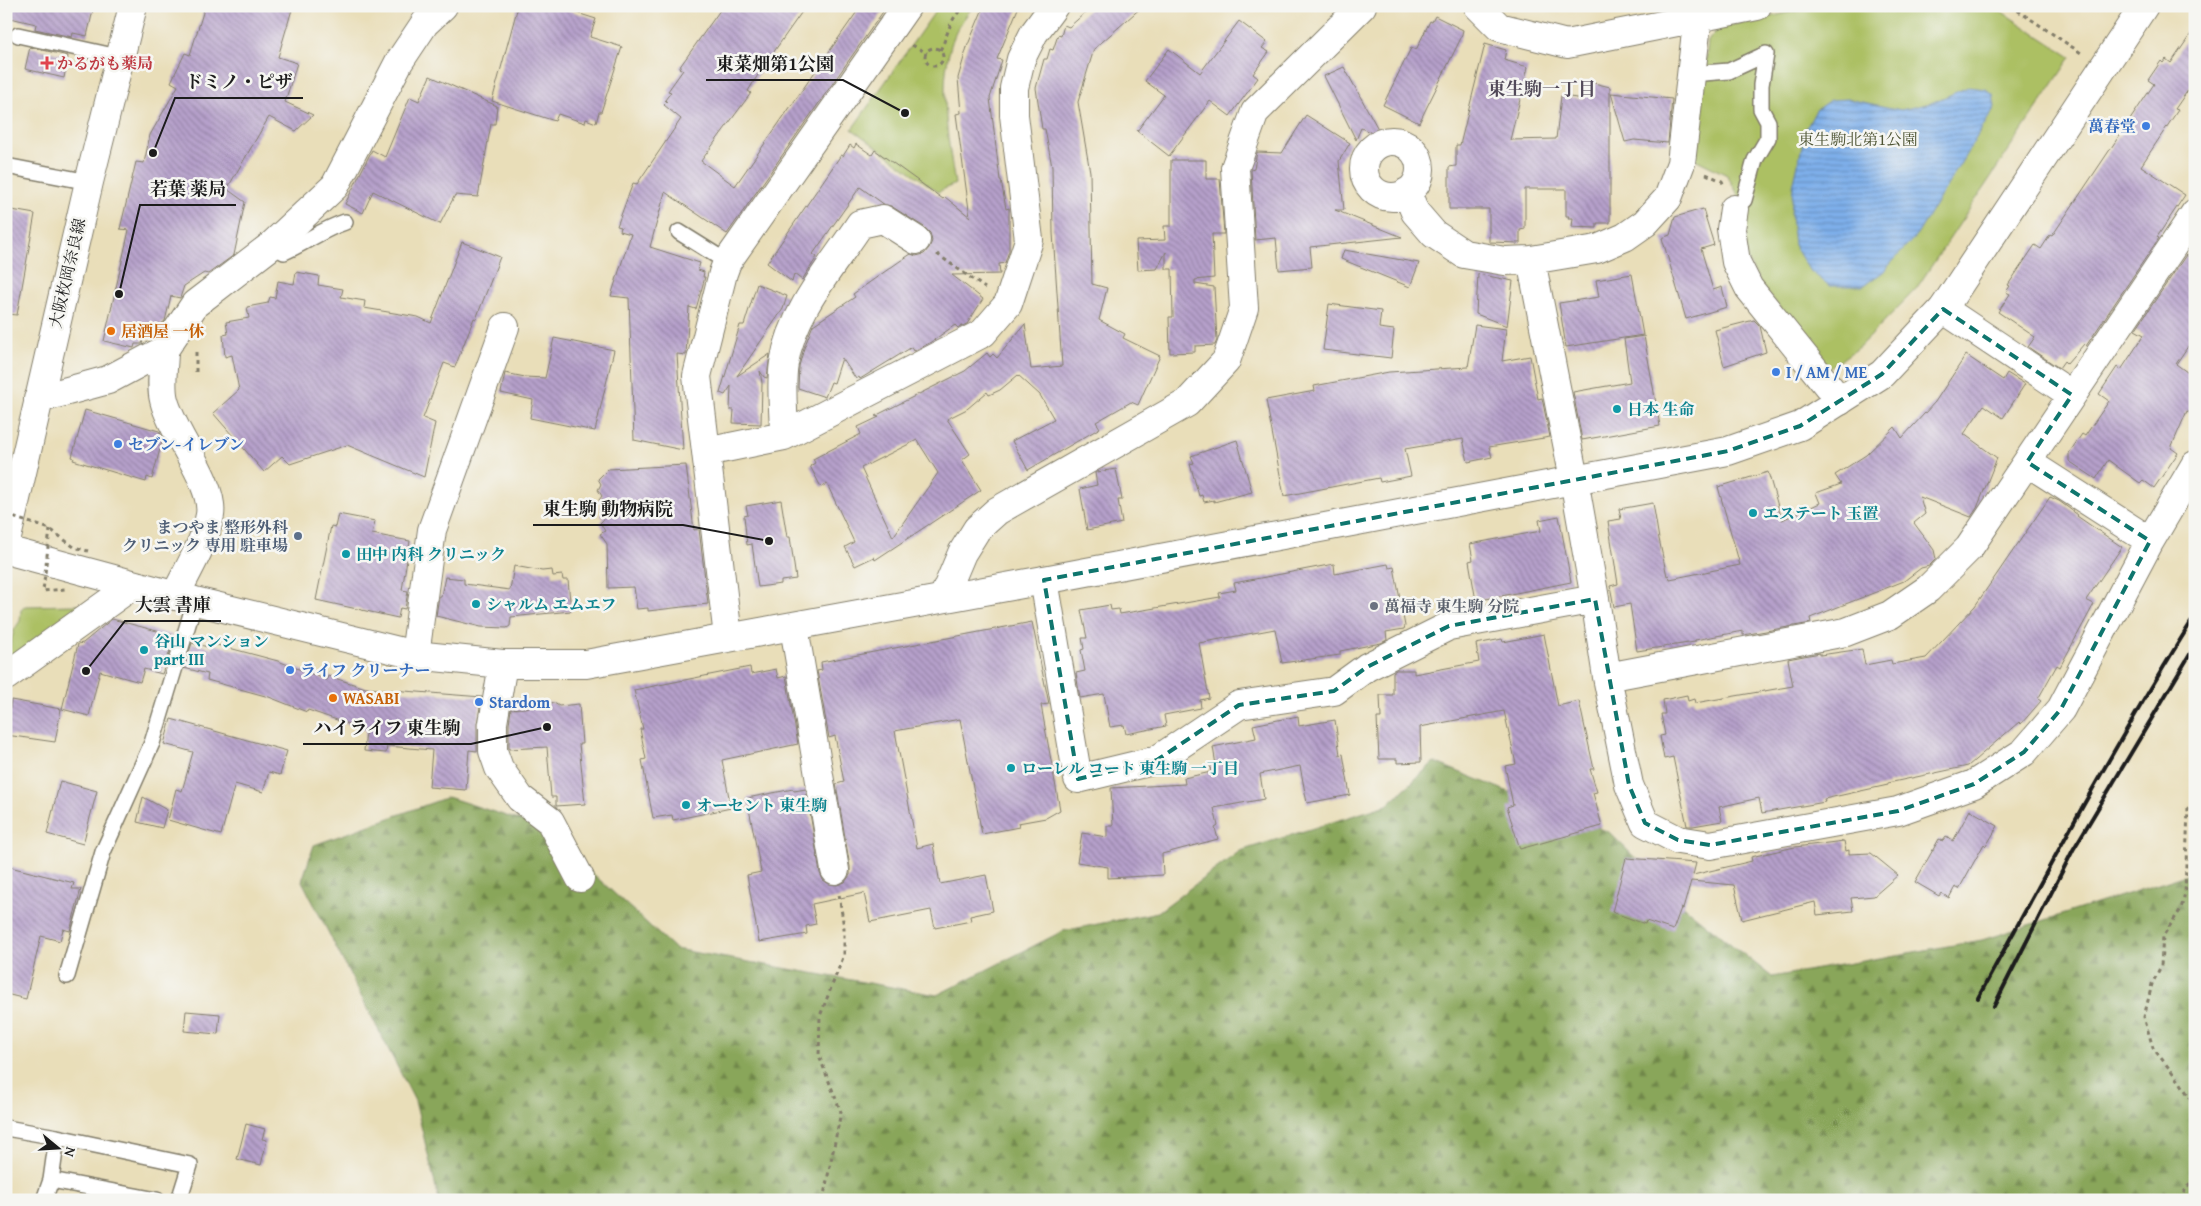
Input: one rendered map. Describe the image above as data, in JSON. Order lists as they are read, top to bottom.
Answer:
{
  "streets": {
    "street": ["大阪枚岡奈良線"]
  },
  "districts": ["東生駒一丁目"],
  "parks": ["東生駒北第1公園"],
  "places": {
    "health": ["かるがも薬局"],
    "other": [
      "東菜畑第1公園",
      "萬春堂",
      "ドミノ・ピザ",
      "若葉 薬局",
      "居酒屋 一休",
      "I / AM / ME",
      "日本 生命",
      "セブン-イレブン",
      "エステート 玉置",
      "まつやま 整形外科 クリニック 専用 駐車場",
      "東生駒 動物病院",
      "田中 内科 クリニック",
      "シャルム エムエフ",
      "萬福寺 東生駒 分院",
      "谷山 マンション part III",
      "ライフ クリーナー",
      "大雲 書庫",
      "WASABI",
      "Stardom",
      "ハイライフ 東生駒",
      "ローレル コート 東生駒 一丁目",
      "オーセント 東生駒"
    ]
  },
  "north": "right"
}
